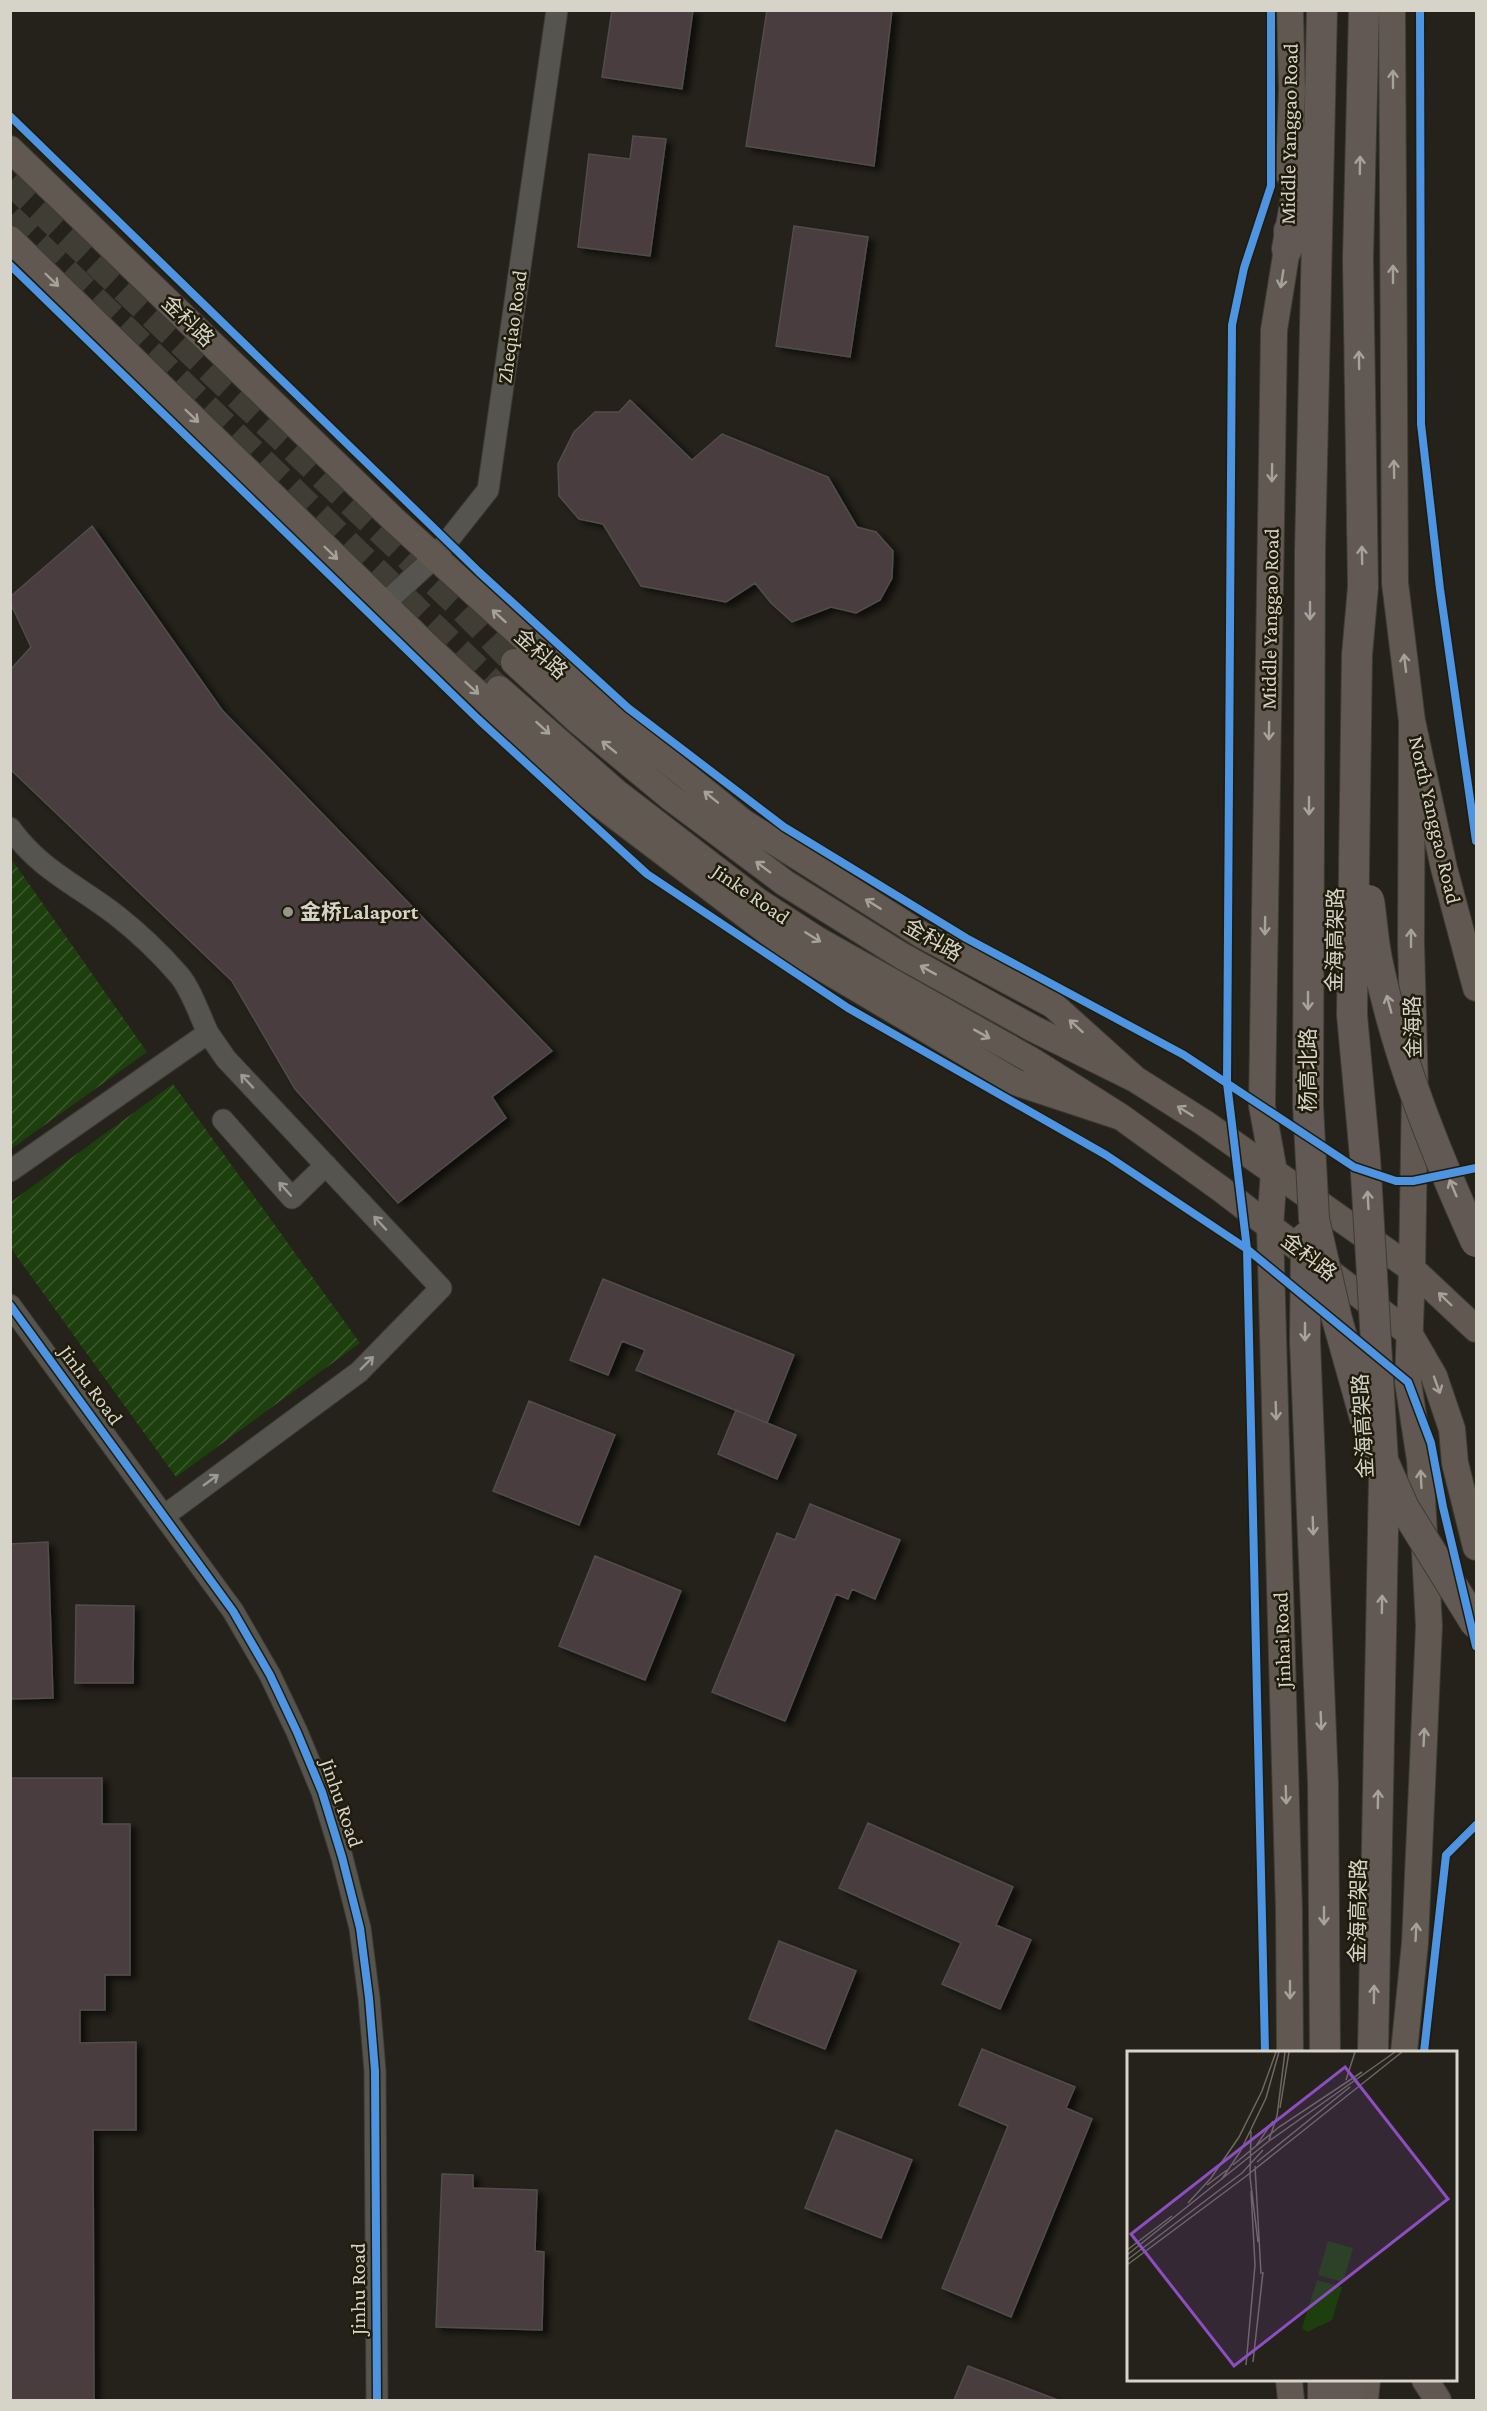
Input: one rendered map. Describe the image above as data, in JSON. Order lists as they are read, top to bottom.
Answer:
{
  "streets": {
    "highway": ["Middle Yanggao Road", "金海高架路", "杨高北路"],
    "main road": [
      "金科路",
      "North Yanggao Road",
      "Jinke Road",
      "金海路",
      "Jinhai Road"
    ],
    "street": ["Zheqiao Road", "Jinhu Road"]
  },
  "crossings": [
    ["Middle Yanggao Road", "金科路"],
    ["Middle Yanggao Road", "杨高北路"],
    ["Middle Yanggao Road", "Jinhai Road"],
    ["金科路", "Zheqiao Road"],
    ["金科路", "Jinke Road"],
    ["金科路", "金海路"],
    ["金科路", "Jinhai Road"],
    ["North Yanggao Road", "金海路"],
    ["金海高架路", "杨高北路"]
  ],
  "one_way": ["金海路"],
  "places": ["金桥Lalaport"]
}
